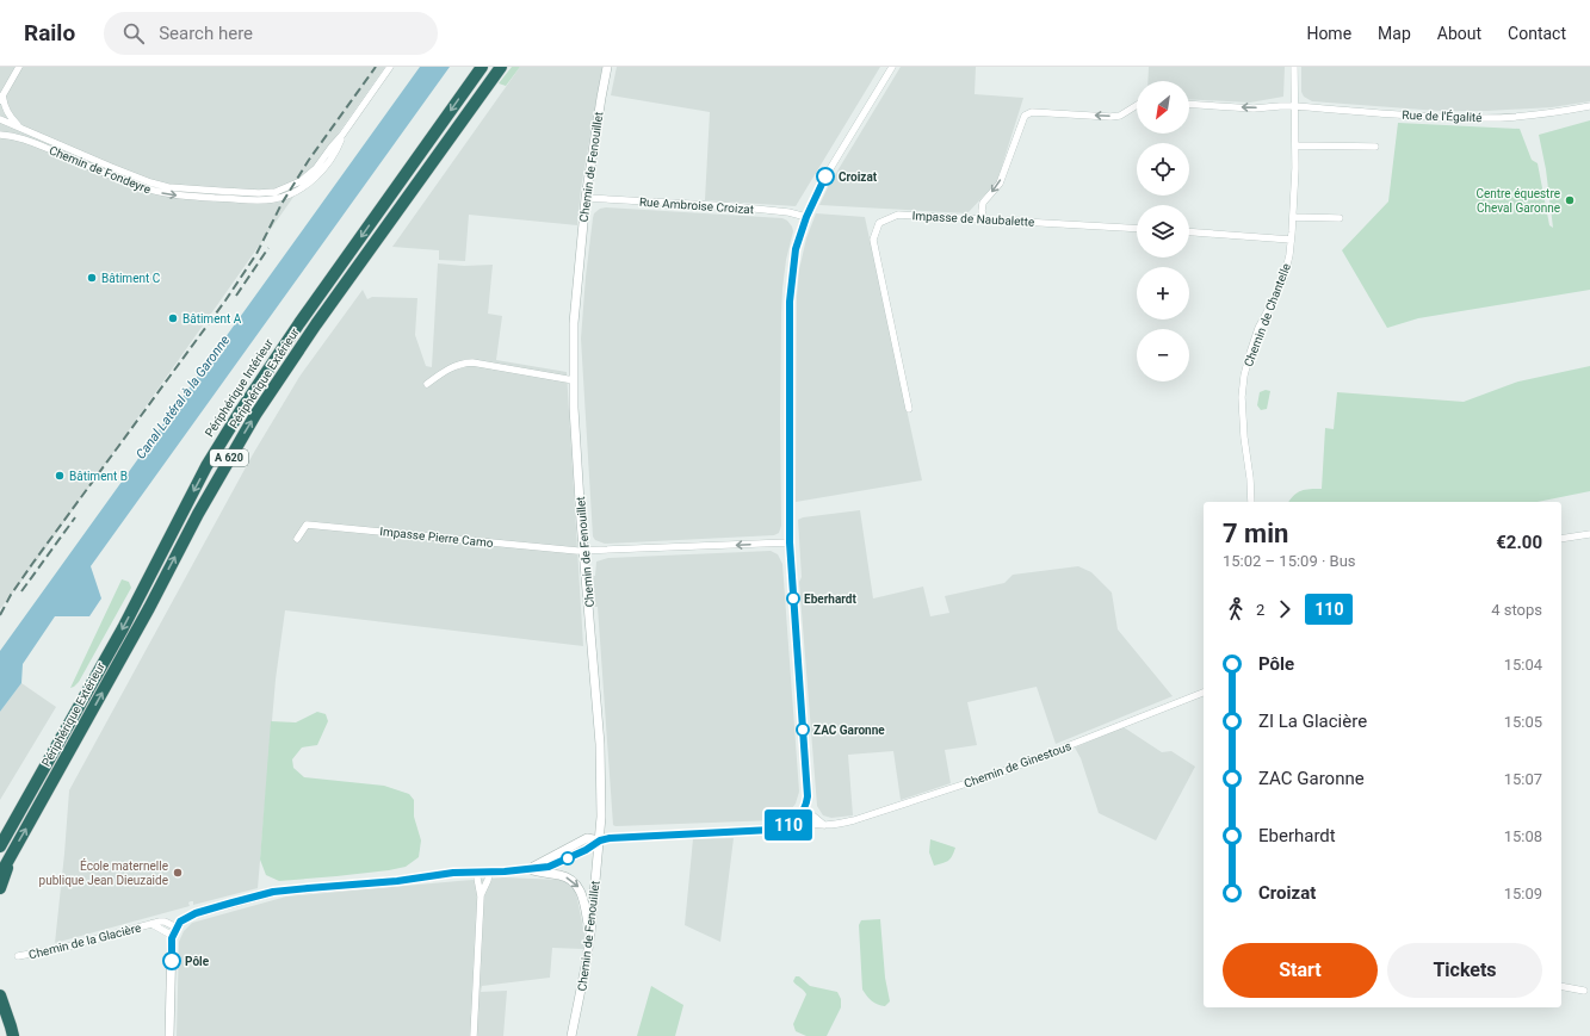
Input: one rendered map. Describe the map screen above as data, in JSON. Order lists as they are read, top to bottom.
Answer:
{
  "streets": {
    "highway": ["Périphérique Extérieur", "Périphérique Intérieur", "A 620"],
    "street": [
      "Rue de l'Égalité",
      "Chemin de Fenouillet",
      "Chemin de Fondeyre",
      "Rue Ambroise Croizat",
      "Impasse de Naubalette",
      "Chemin de Chantelle",
      "Impasse Pierre Camo",
      "Chemin de Ginestous",
      "Chemin de la Glacière"
    ]
  },
  "crossings": [
    ["Rue de l'Égalité", "Chemin de Chantelle"],
    ["Chemin de Fenouillet", "Rue Ambroise Croizat"],
    ["Chemin de Fenouillet", "Impasse Pierre Camo"]
  ],
  "one_way": ["Périphérique Extérieur", "Périphérique Intérieur"],
  "water": ["Canal Latéral à la Garonne"],
  "places": [
    "Croizat",
    "Centre équestre Cheval Garonne",
    "Bâtiment C",
    "Bâtiment A",
    "Bâtiment B",
    "Eberhardt",
    "ZAC Garonne",
    "École maternelle publique Jean Dieuzaide",
    "Pôle"
  ],
  "lines": ["bus line 110"],
  "north": "bottom left",
  "page": {
    "header": "Railo",
    "search": "Search here",
    "nav": [
      "Home",
      "Map",
      "About",
      "Contact"
    ],
    "on_map": "110",
    "map_buttons": ["+", "−"],
    "heading": ["7 min", "15:02 – 15:09 · Bus", "€2.00"],
    "legs": ["2", "110", "4 stops"],
    "list": [
      {
        "name": "Pôle",
        "value": "15:04"
      },
      {
        "name": "ZI La Glacière",
        "value": "15:05"
      },
      {
        "name": "ZAC Garonne",
        "value": "15:07"
      },
      {
        "name": "Eberhardt",
        "value": "15:08"
      },
      {
        "name": "Croizat",
        "value": "15:09"
      }
    ],
    "buttons": ["Start", "Tickets"]
  }
}
